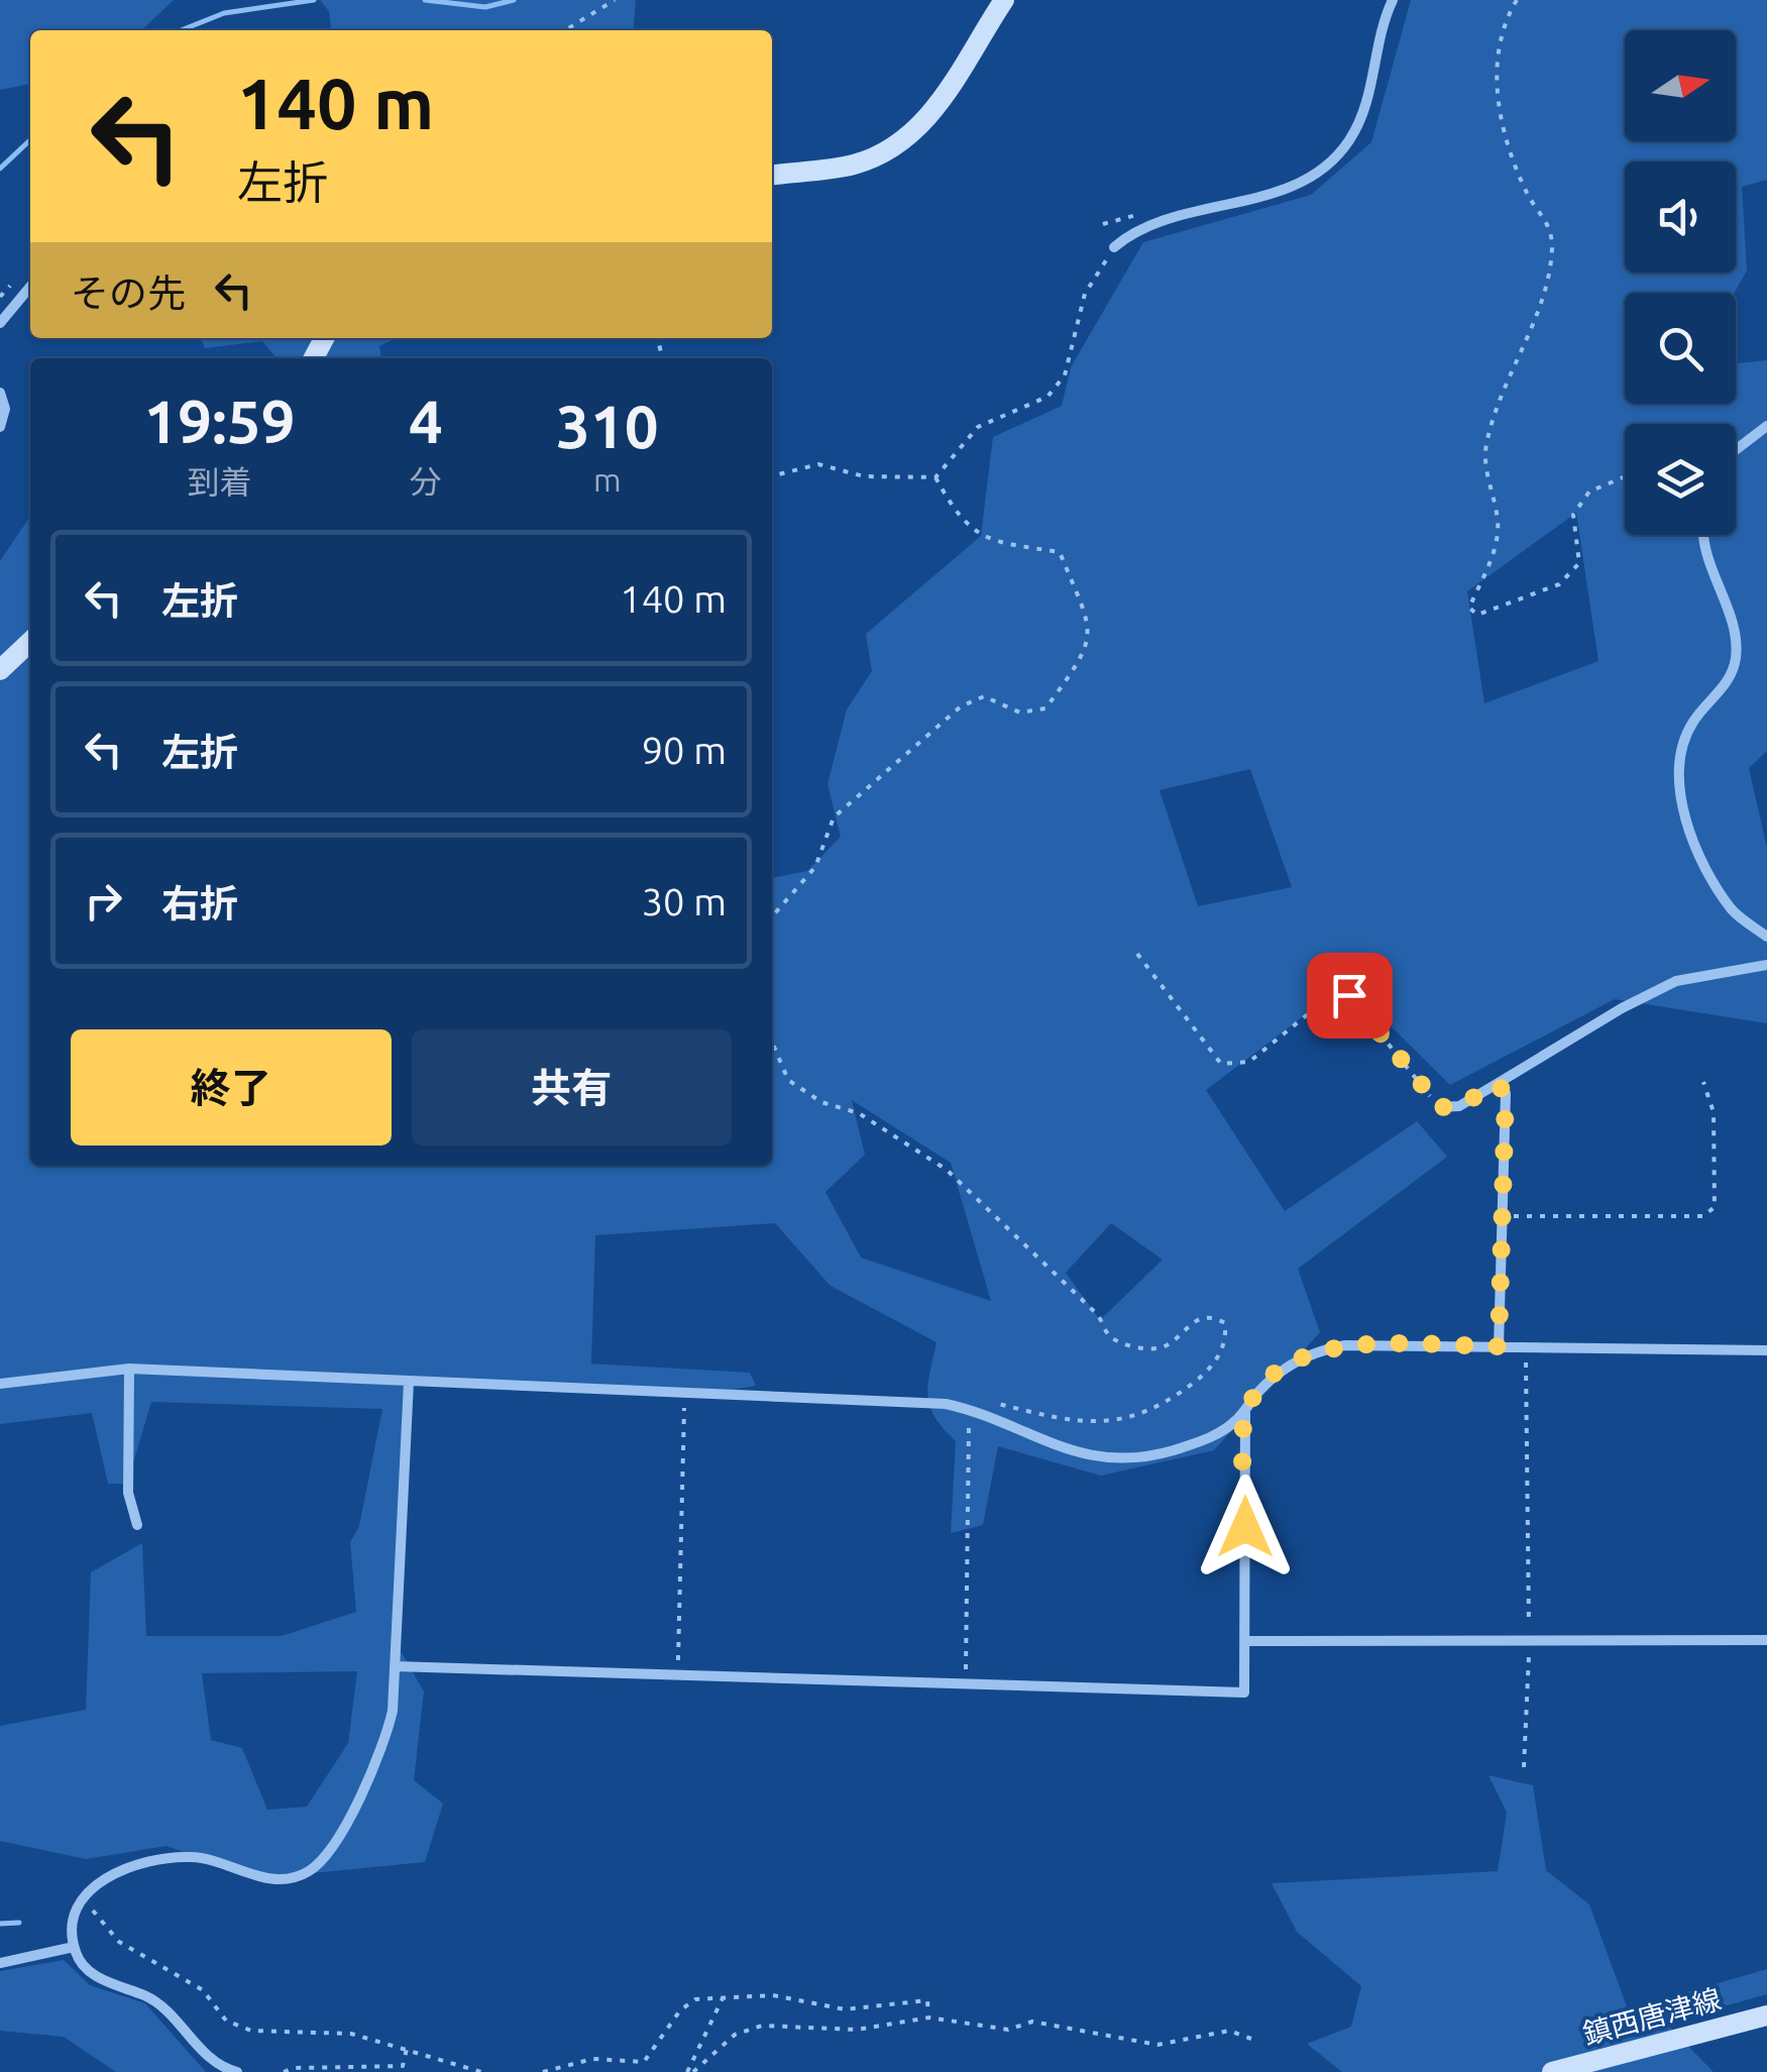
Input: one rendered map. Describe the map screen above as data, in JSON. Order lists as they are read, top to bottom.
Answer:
{
  "streets": {
    "street": ["鎮西唐津線"]
  },
  "north": "right",
  "page": {
    "turn": ["140 m", "左折"],
    "then": "その先",
    "eta": [
      "19:59",
      "到着",
      "4",
      "分",
      "310",
      "m"
    ],
    "list": [
      {
        "name": "左折",
        "value": "140 m"
      },
      {
        "name": "左折",
        "value": "90 m"
      },
      {
        "name": "右折",
        "value": "30 m"
      }
    ],
    "buttons": ["終了", "共有"]
  }
}
